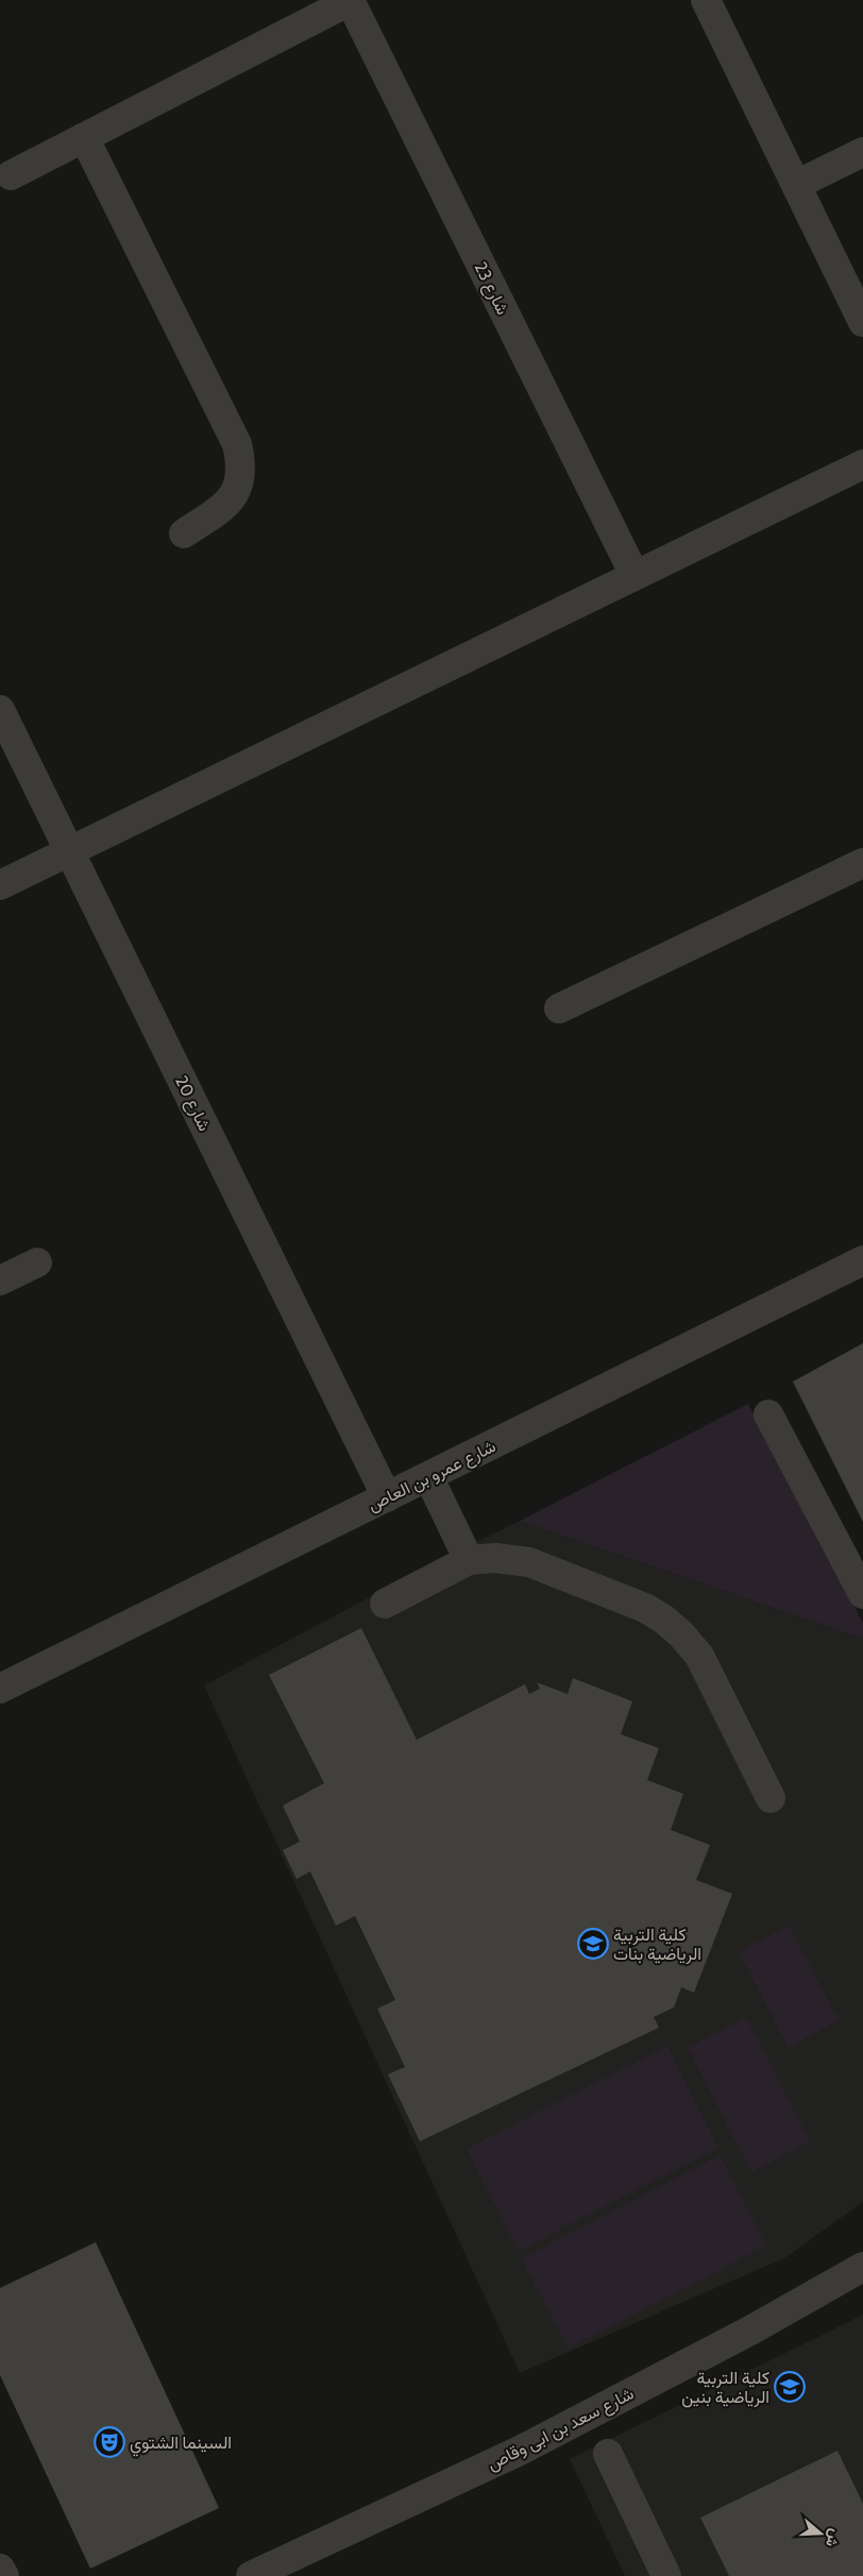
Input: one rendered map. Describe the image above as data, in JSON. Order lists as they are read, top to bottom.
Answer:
{
  "streets": {
    "street": [
      "شارع 23",
      "شارع 20",
      "شارع عمرو بن العاص",
      "شارع سعد بن ابى وقاص"
    ]
  },
  "crossings": [
    ["شارع 20", "شارع عمرو بن العاص"]
  ],
  "places": {
    "school or university": ["كلية التربية الرياضية بنات", "كلية التربية الرياضية بنين"],
    "theatre": ["السينما الشتوي"]
  },
  "north": "right"
}
